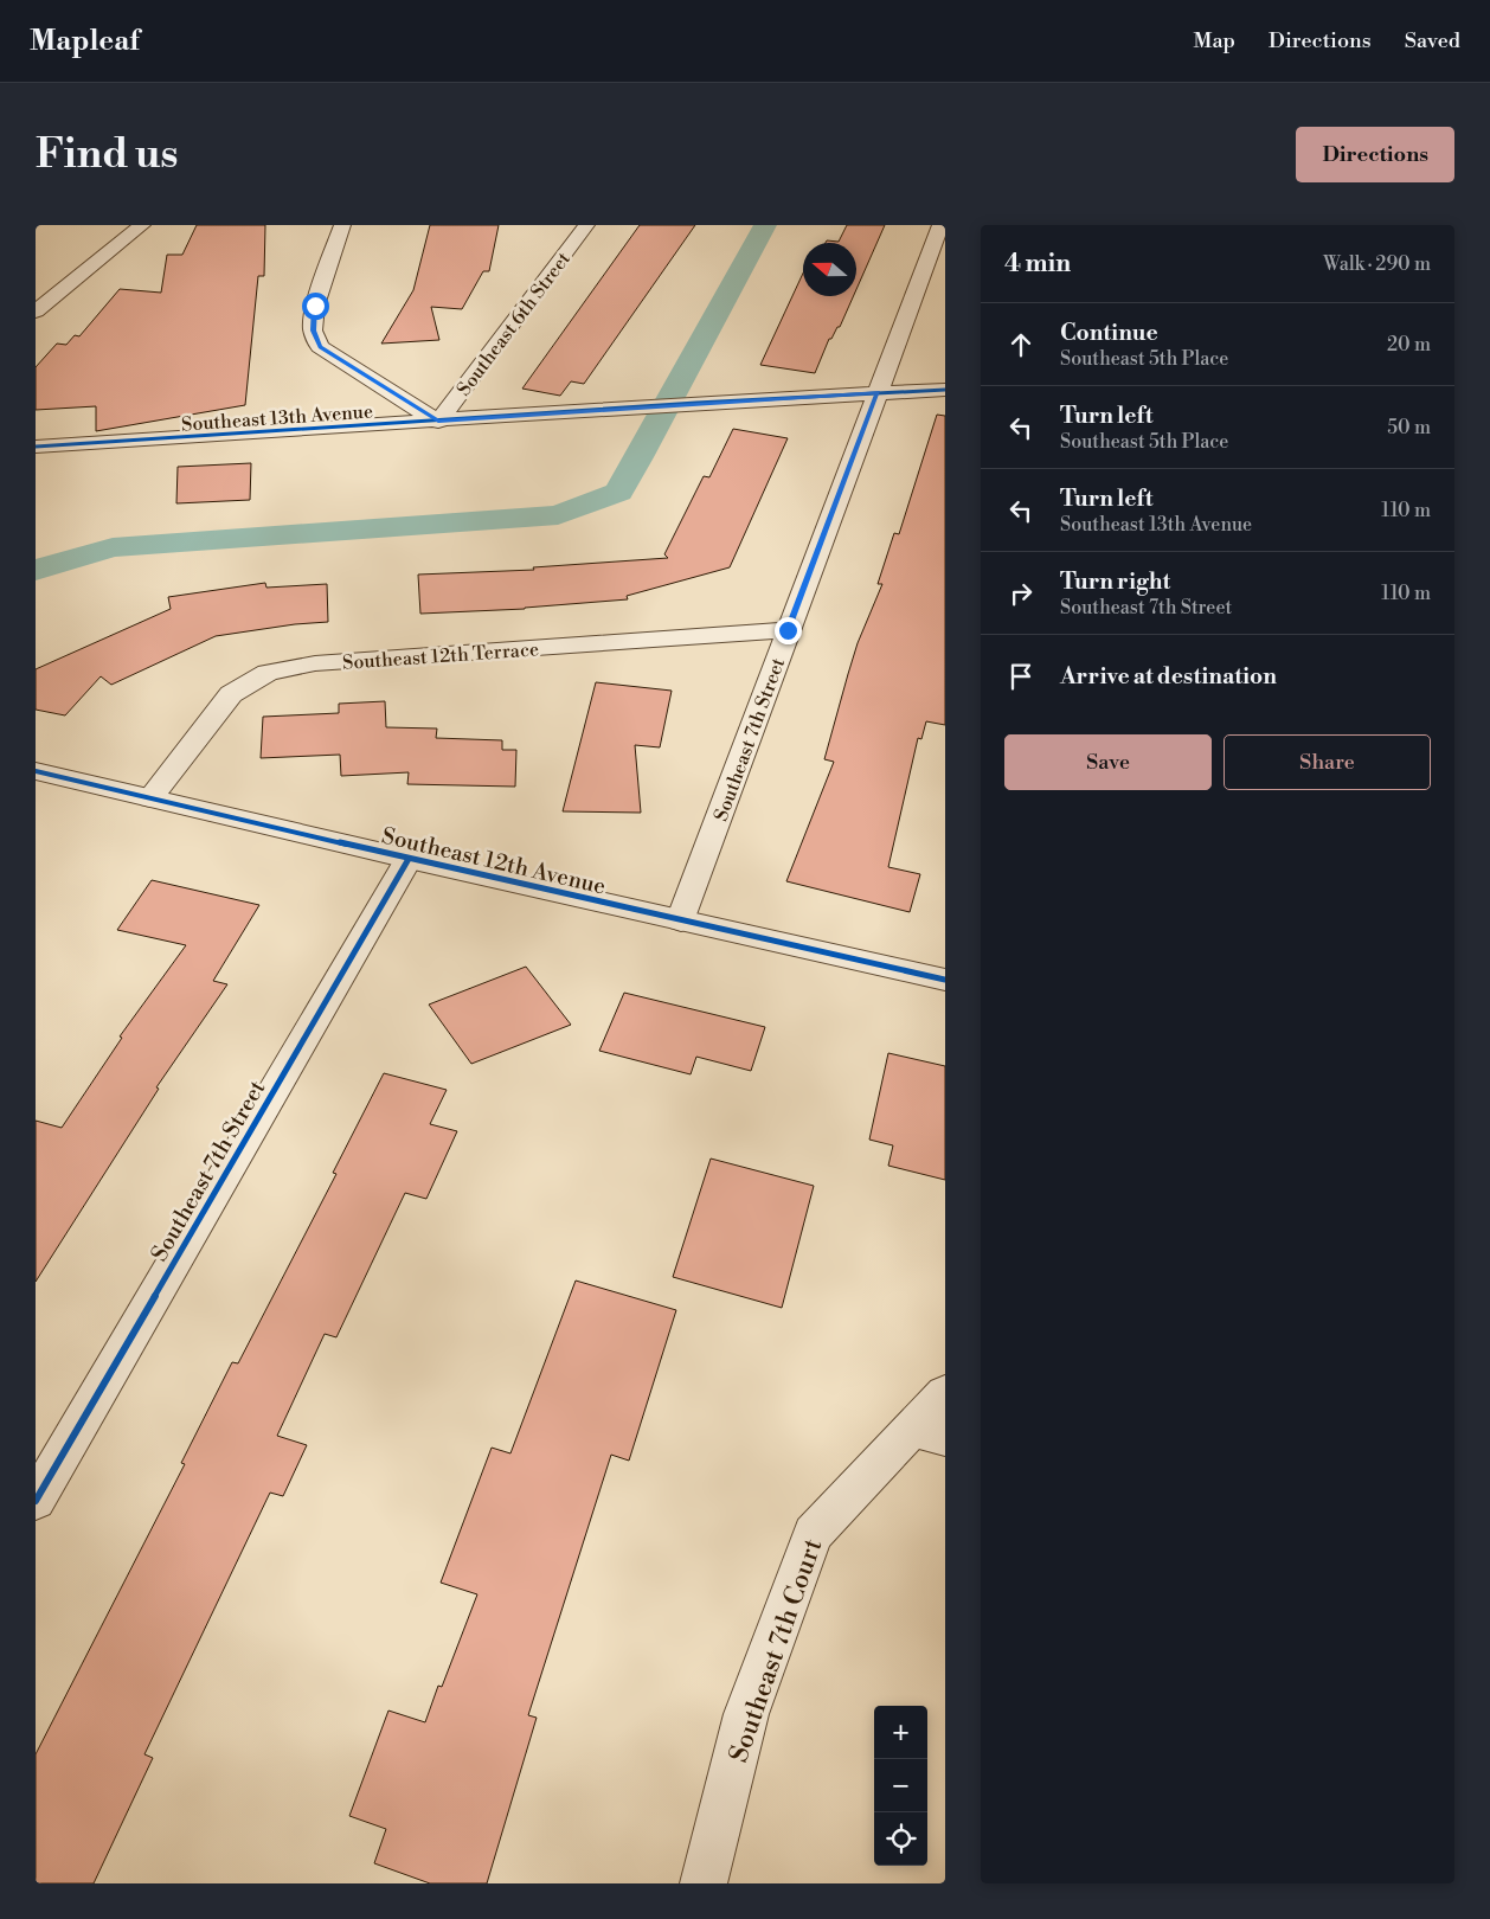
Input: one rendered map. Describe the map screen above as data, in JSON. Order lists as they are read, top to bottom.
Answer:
{
  "streets": {
    "street": [
      "Southeast 6th Street",
      "Southeast 13th Avenue",
      "Southeast 12th Terrace",
      "Southeast 7th Street",
      "Southeast 12th Avenue",
      "Southeast 7th Court"
    ]
  },
  "crossings": [
    ["Southeast 6th Street", "Southeast 13th Avenue"],
    ["Southeast 13th Avenue", "Southeast 7th Street"],
    ["Southeast 12th Terrace", "Southeast 7th Street"],
    ["Southeast 12th Terrace", "Southeast 12th Avenue"],
    ["Southeast 7th Street", "Southeast 12th Avenue"]
  ],
  "north": "left",
  "page": {
    "header": "Mapleaf",
    "nav": ["Map", "Directions", "Saved"],
    "buttons": [
      "Directions",
      ["Save", "Share"]
    ],
    "title": "Find us",
    "heading": ["4 min", "Walk · 290 m"],
    "list": [
      ["Continue", "Southeast 5th Place", "20 m"],
      ["Turn left", "Southeast 5th Place", "50 m"],
      ["Turn left", "Southeast 13th Avenue", "110 m"],
      ["Turn right", "Southeast 7th Street", "110 m"],
      "Arrive at destination"
    ],
    "map_buttons": ["+", "−"]
  }
}
